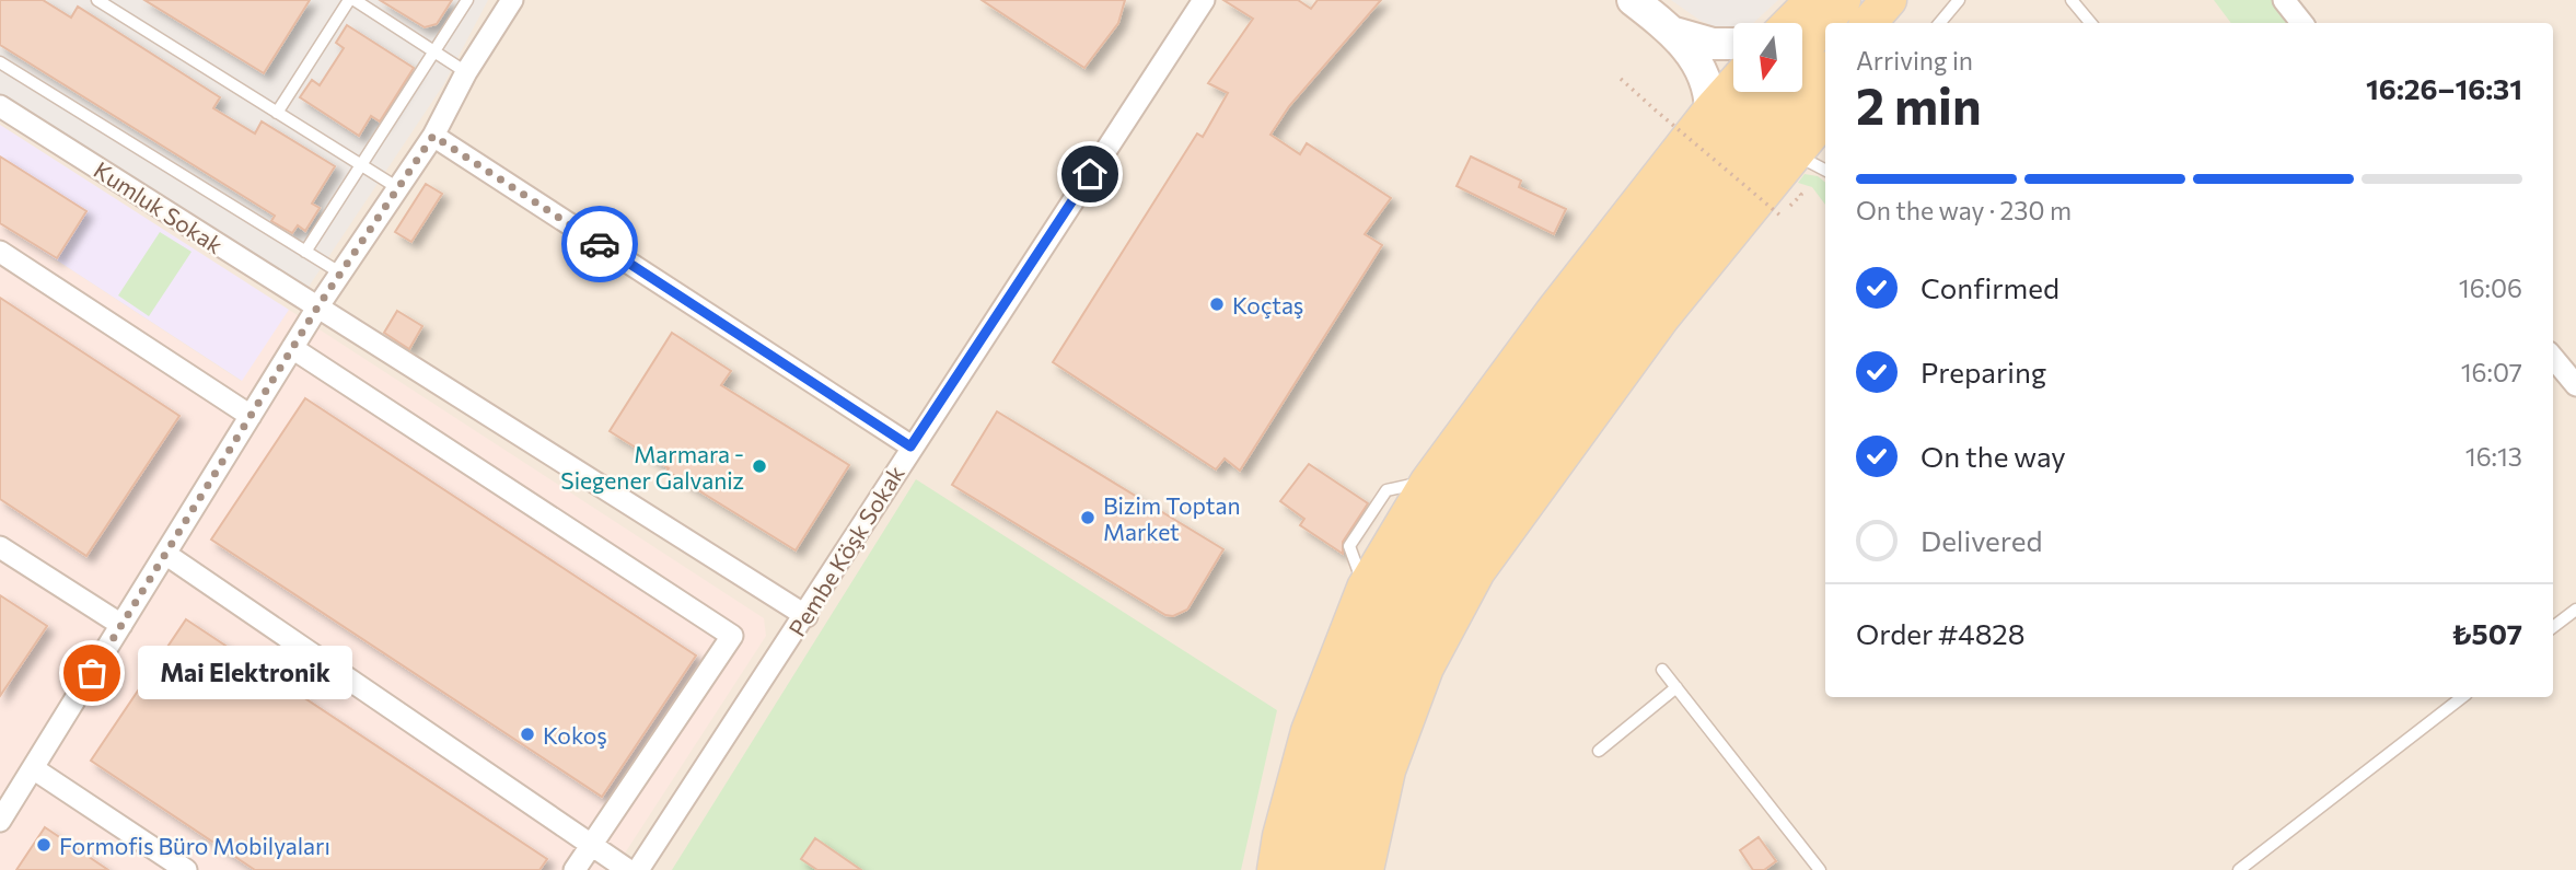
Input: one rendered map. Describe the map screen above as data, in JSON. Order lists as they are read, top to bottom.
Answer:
{
  "streets": {
    "street": ["Kumluk Sokak", "Pembe Köşk Sokak"]
  },
  "crossings": [
    ["Kumluk Sokak", "Pembe Köşk Sokak"]
  ],
  "places": [
    "Koçtaş",
    "Marmara - Siegener Galvaniz",
    "Bizim Toptan Market",
    "Mai Elektronik",
    "Kokoş",
    "Formofis Büro Mobilyaları"
  ],
  "north": "bottom",
  "page": {
    "heading": ["2 min", "Arriving in", "16:26–16:31"],
    "panel": ["Order #4828", "₺507"],
    "bar": "On the way · 230 m",
    "list": [
      ["Confirmed", "16:06"],
      ["Preparing", "16:07"],
      ["On the way", "16:13"],
      "Delivered"
    ],
    "bubble": "Mai Elektronik"
  }
}
